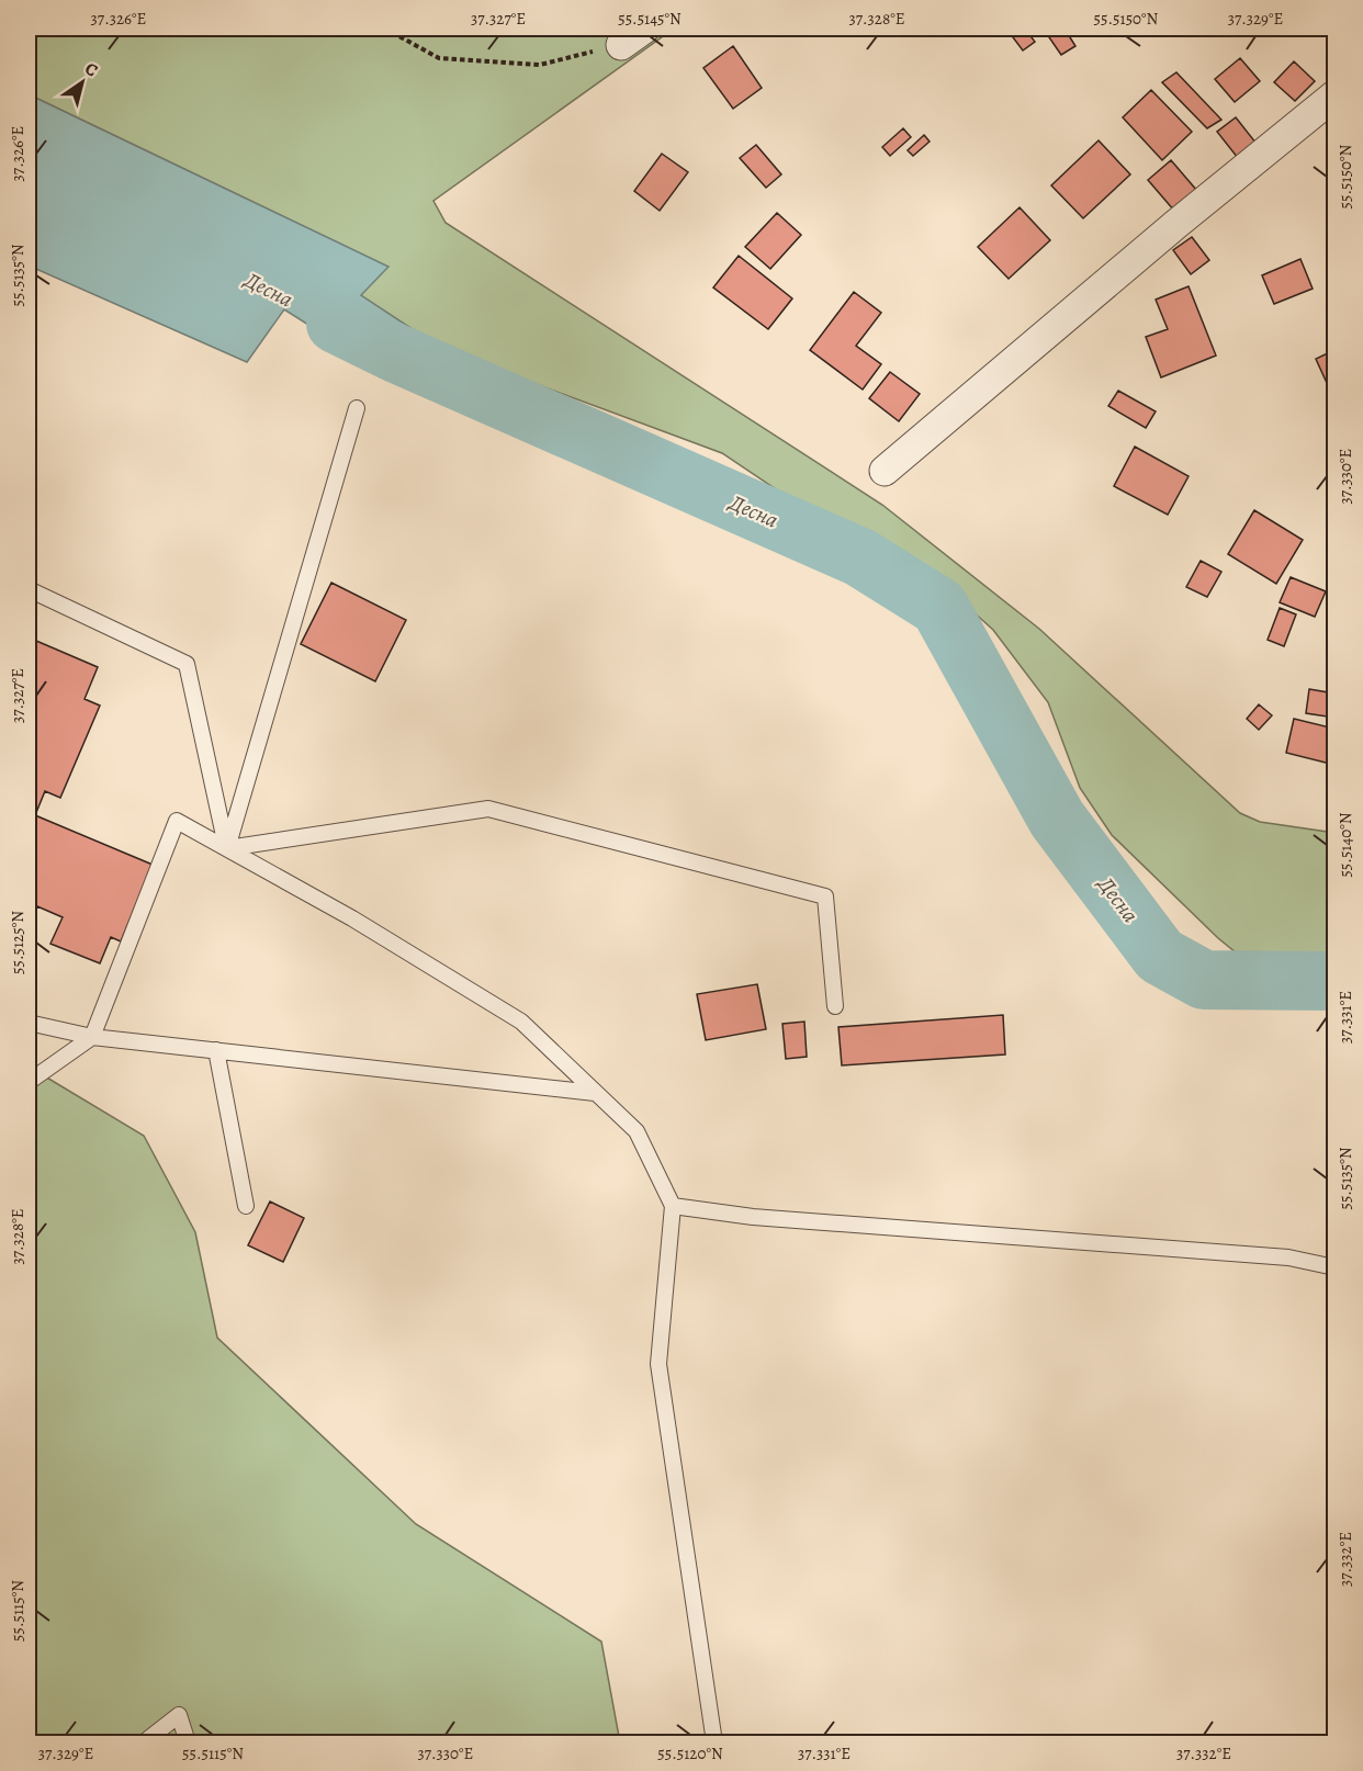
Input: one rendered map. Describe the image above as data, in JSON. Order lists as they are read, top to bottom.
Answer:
{
  "water": ["Десна"],
  "north": "top right",
  "coordinates": [
    "37.326°E",
    "37.327°E",
    "55.5145°N",
    "37.328°E",
    "55.5150°N",
    "37.329°E",
    "55.5135°N",
    "37.330°E",
    "55.5140°N",
    "55.5125°N",
    "37.331°E",
    "37.332°E",
    "55.5115°N",
    "55.5120°N"
  ]
}
